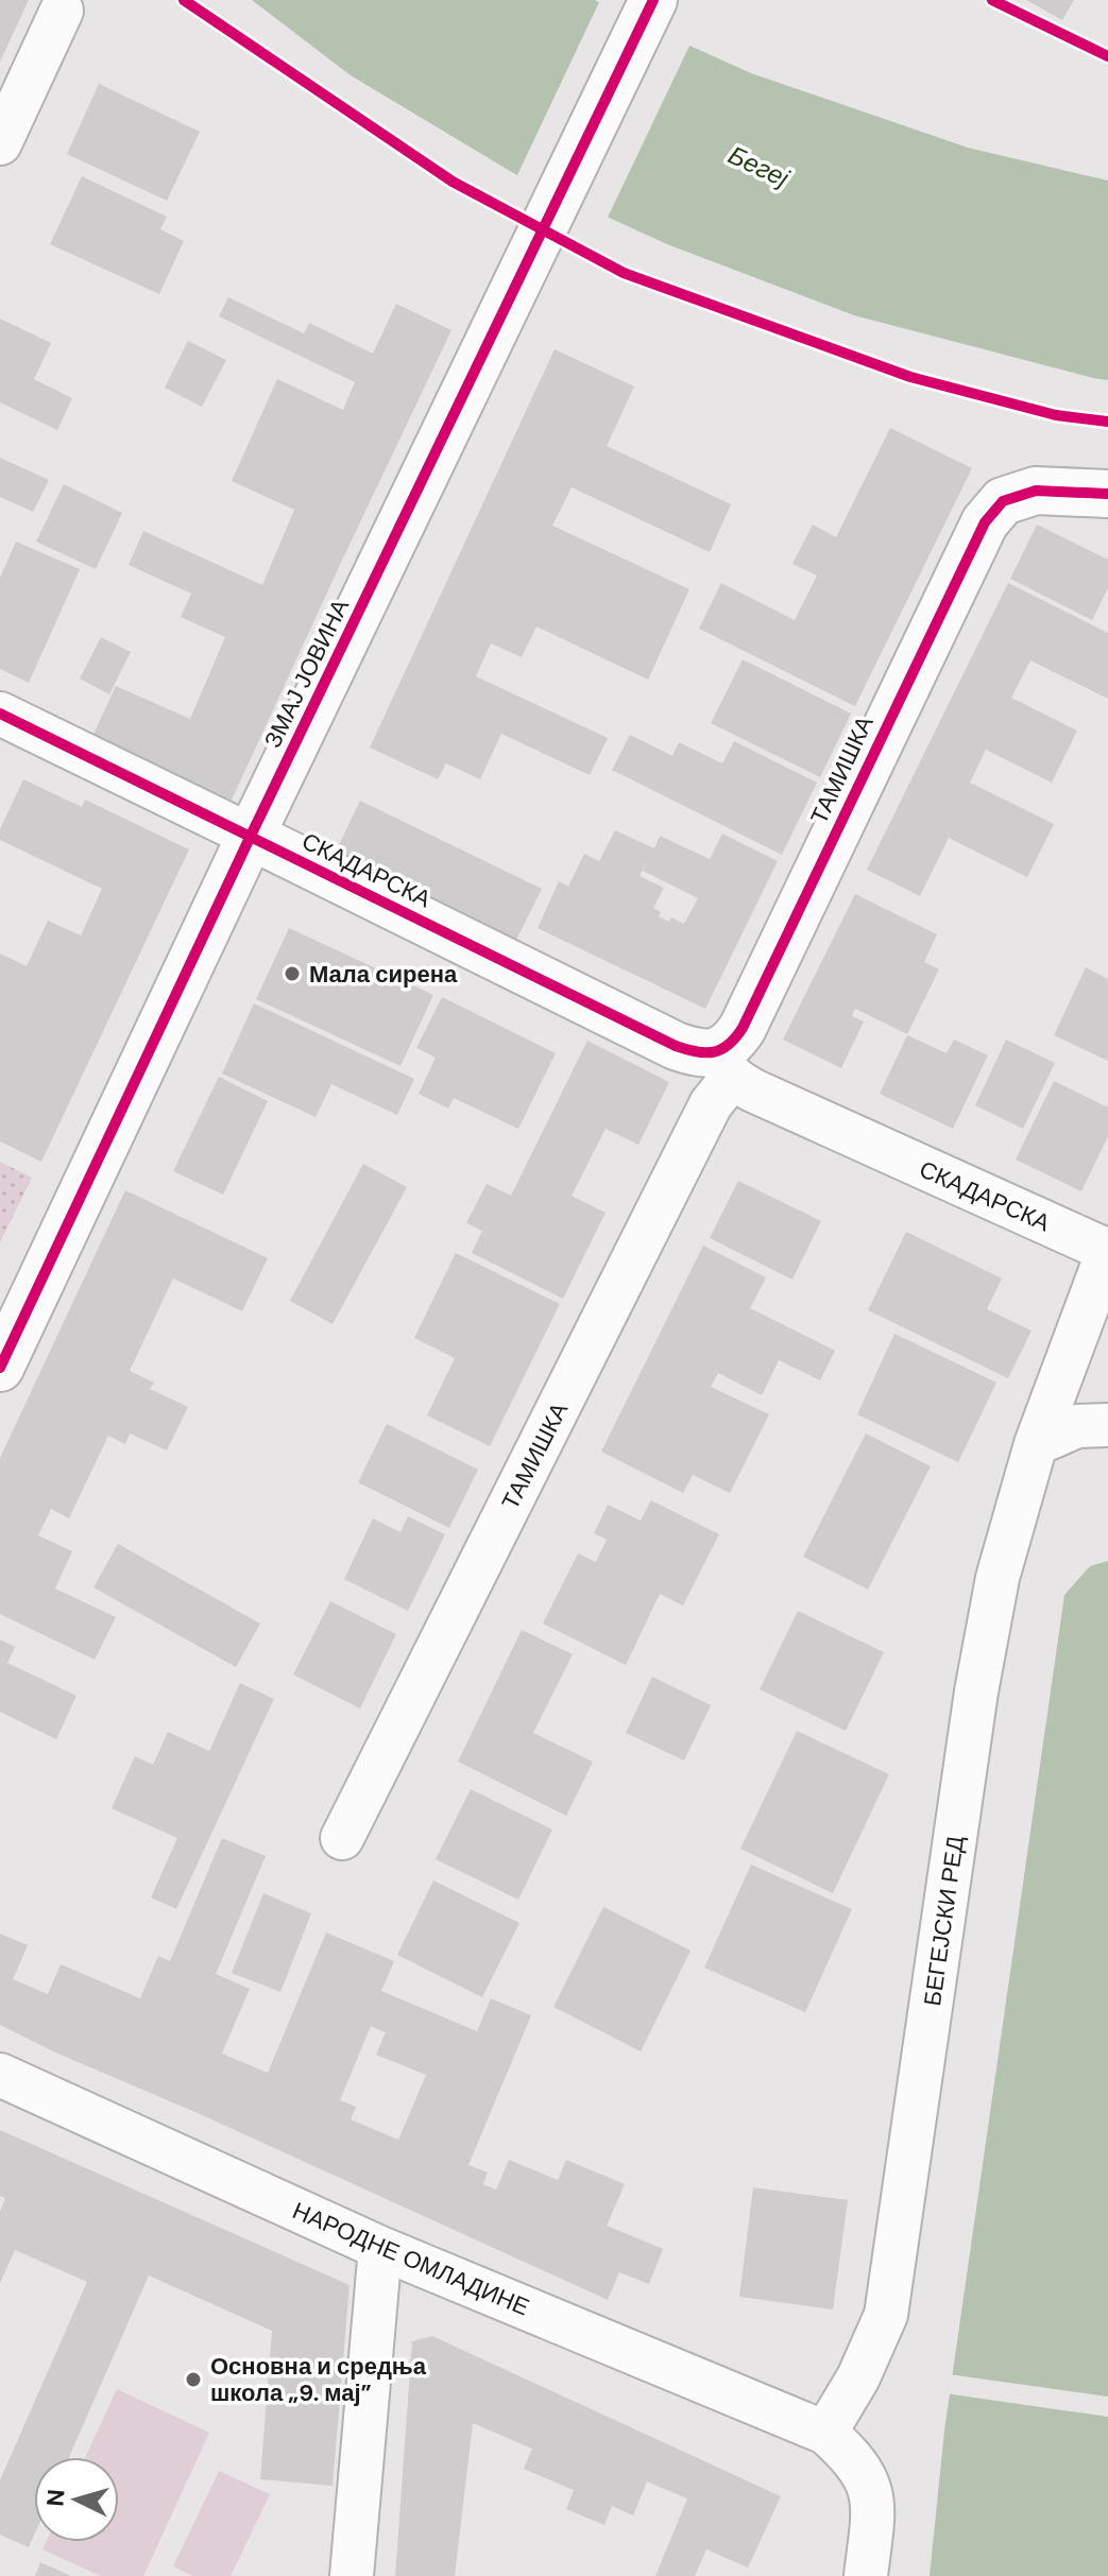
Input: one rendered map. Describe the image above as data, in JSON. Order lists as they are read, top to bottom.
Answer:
{
  "streets": {
    "street": [
      "ЗМАЈ ЈОВИНА",
      "ТАМИШКА",
      "СКАДАРСКА",
      "БЕГЕЈСКИ РЕД",
      "НАРОДНЕ ОМЛАДИНЕ"
    ]
  },
  "crossings": [
    ["ЗМАЈ ЈОВИНА", "СКАДАРСКА"],
    ["ТАМИШКА", "СКАДАРСКА"],
    ["СКАДАРСКА", "БЕГЕЈСКИ РЕД"],
    ["БЕГЕЈСКИ РЕД", "НАРОДНЕ ОМЛАДИНЕ"]
  ],
  "water": ["Бегеј"],
  "places": ["Мала сирена", "Основна и средња школа „9. мај”"],
  "north": "left"
}
